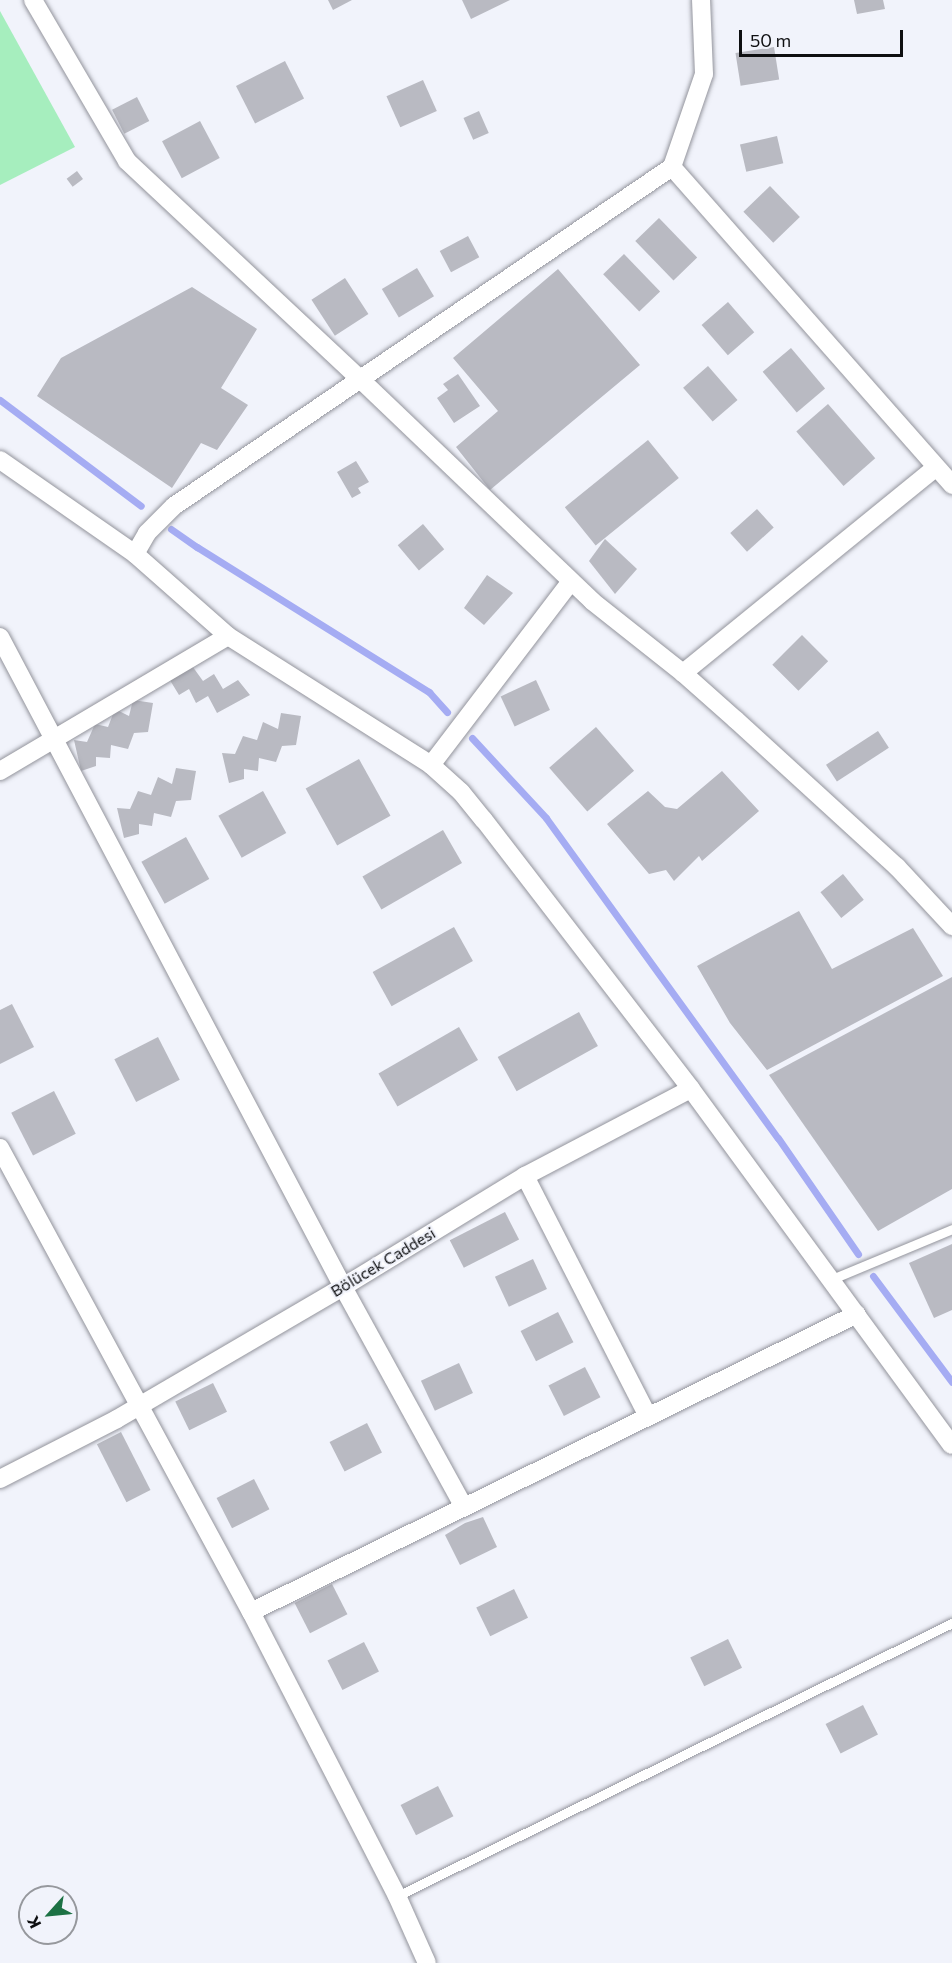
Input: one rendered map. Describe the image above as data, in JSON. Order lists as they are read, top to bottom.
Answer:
{
  "streets": {
    "street": ["Bölücek Caddesi"]
  },
  "scale_bar": "50 m",
  "north": "bottom left"
}
